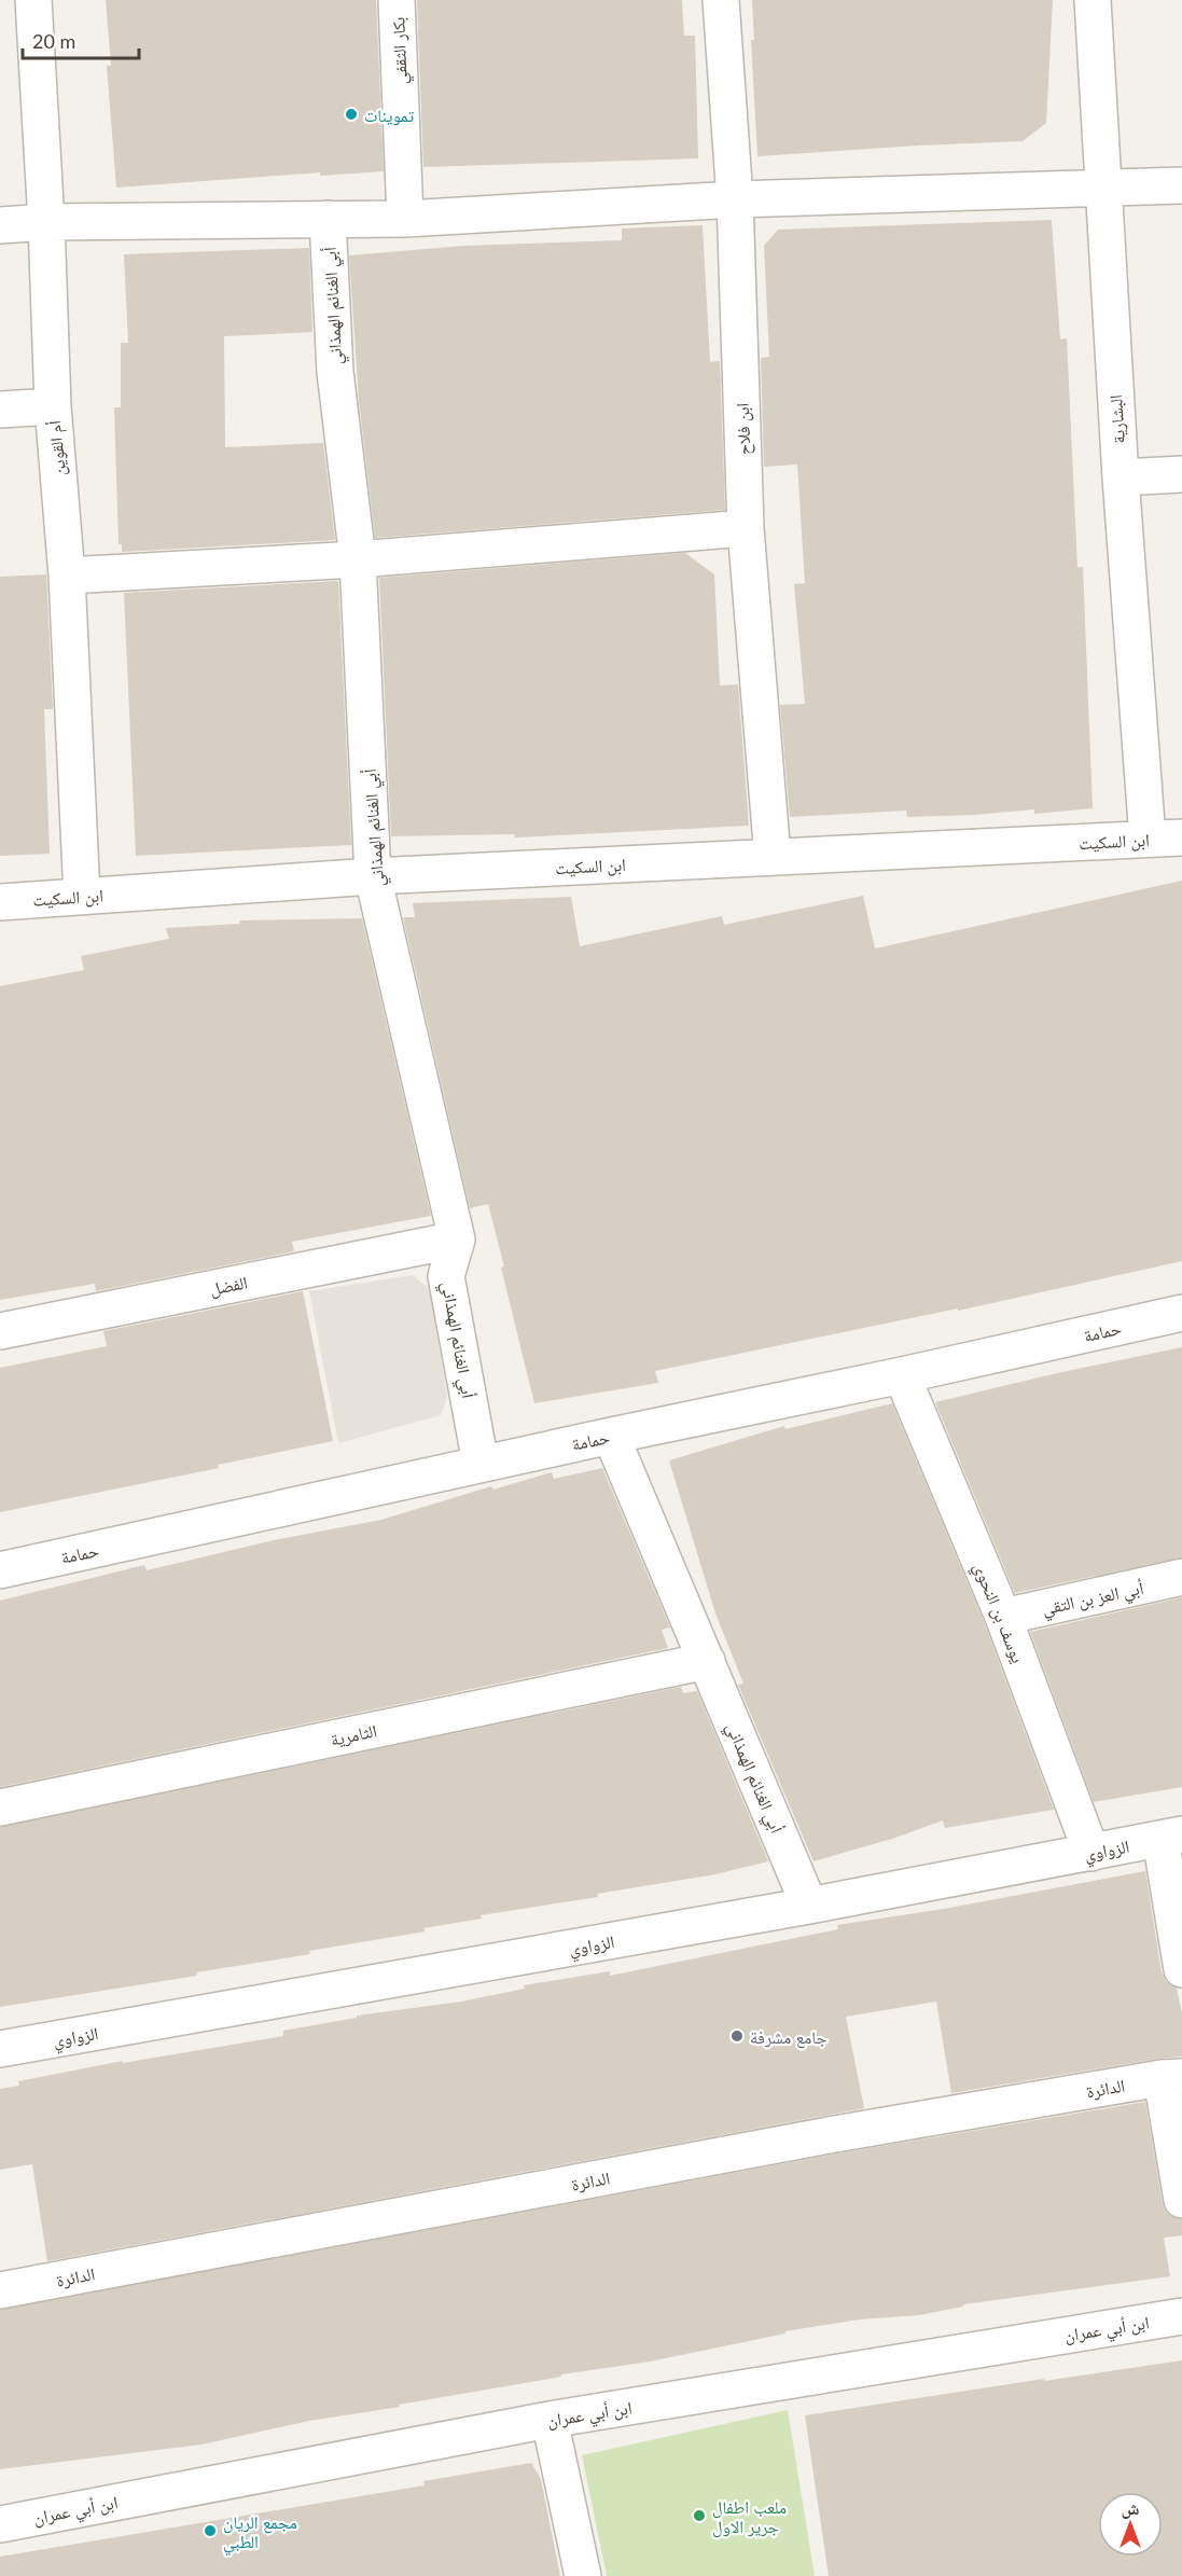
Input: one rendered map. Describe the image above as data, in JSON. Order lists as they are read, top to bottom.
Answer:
{
  "streets": {
    "street": [
      "بكار الثقفي",
      "أبي الغنائم الهمذاني",
      "البشارية",
      "ابن فلاح",
      "أم القوين",
      "ابن السكيت",
      "الفضل",
      "حمامة",
      "أبي العز بن التقي",
      "يوسف بن النحوي",
      "الثامرية",
      "الزواوي",
      "الدائرة",
      "ابن أبي عمران"
    ]
  },
  "crossings": [
    ["أبي الغنائم الهمذاني", "ابن السكيت"],
    ["أبي الغنائم الهمذاني", "الفضل"],
    ["أبي الغنائم الهمذاني", "حمامة"],
    ["أبي الغنائم الهمذاني", "الثامرية"],
    ["أبي الغنائم الهمذاني", "الزواوي"],
    ["البشارية", "ابن السكيت"],
    ["ابن فلاح", "ابن السكيت"],
    ["أم القوين", "ابن السكيت"],
    ["حمامة", "يوسف بن النحوي"],
    ["أبي العز بن التقي", "يوسف بن النحوي"],
    ["يوسف بن النحوي", "الزواوي"]
  ],
  "places": [
    "تموينات",
    "جامع مشرفة",
    "ملعب اطفال جرير الاول",
    "مجمع الريان الطبي"
  ],
  "scale_bar": "20 m",
  "north": "top"
}
